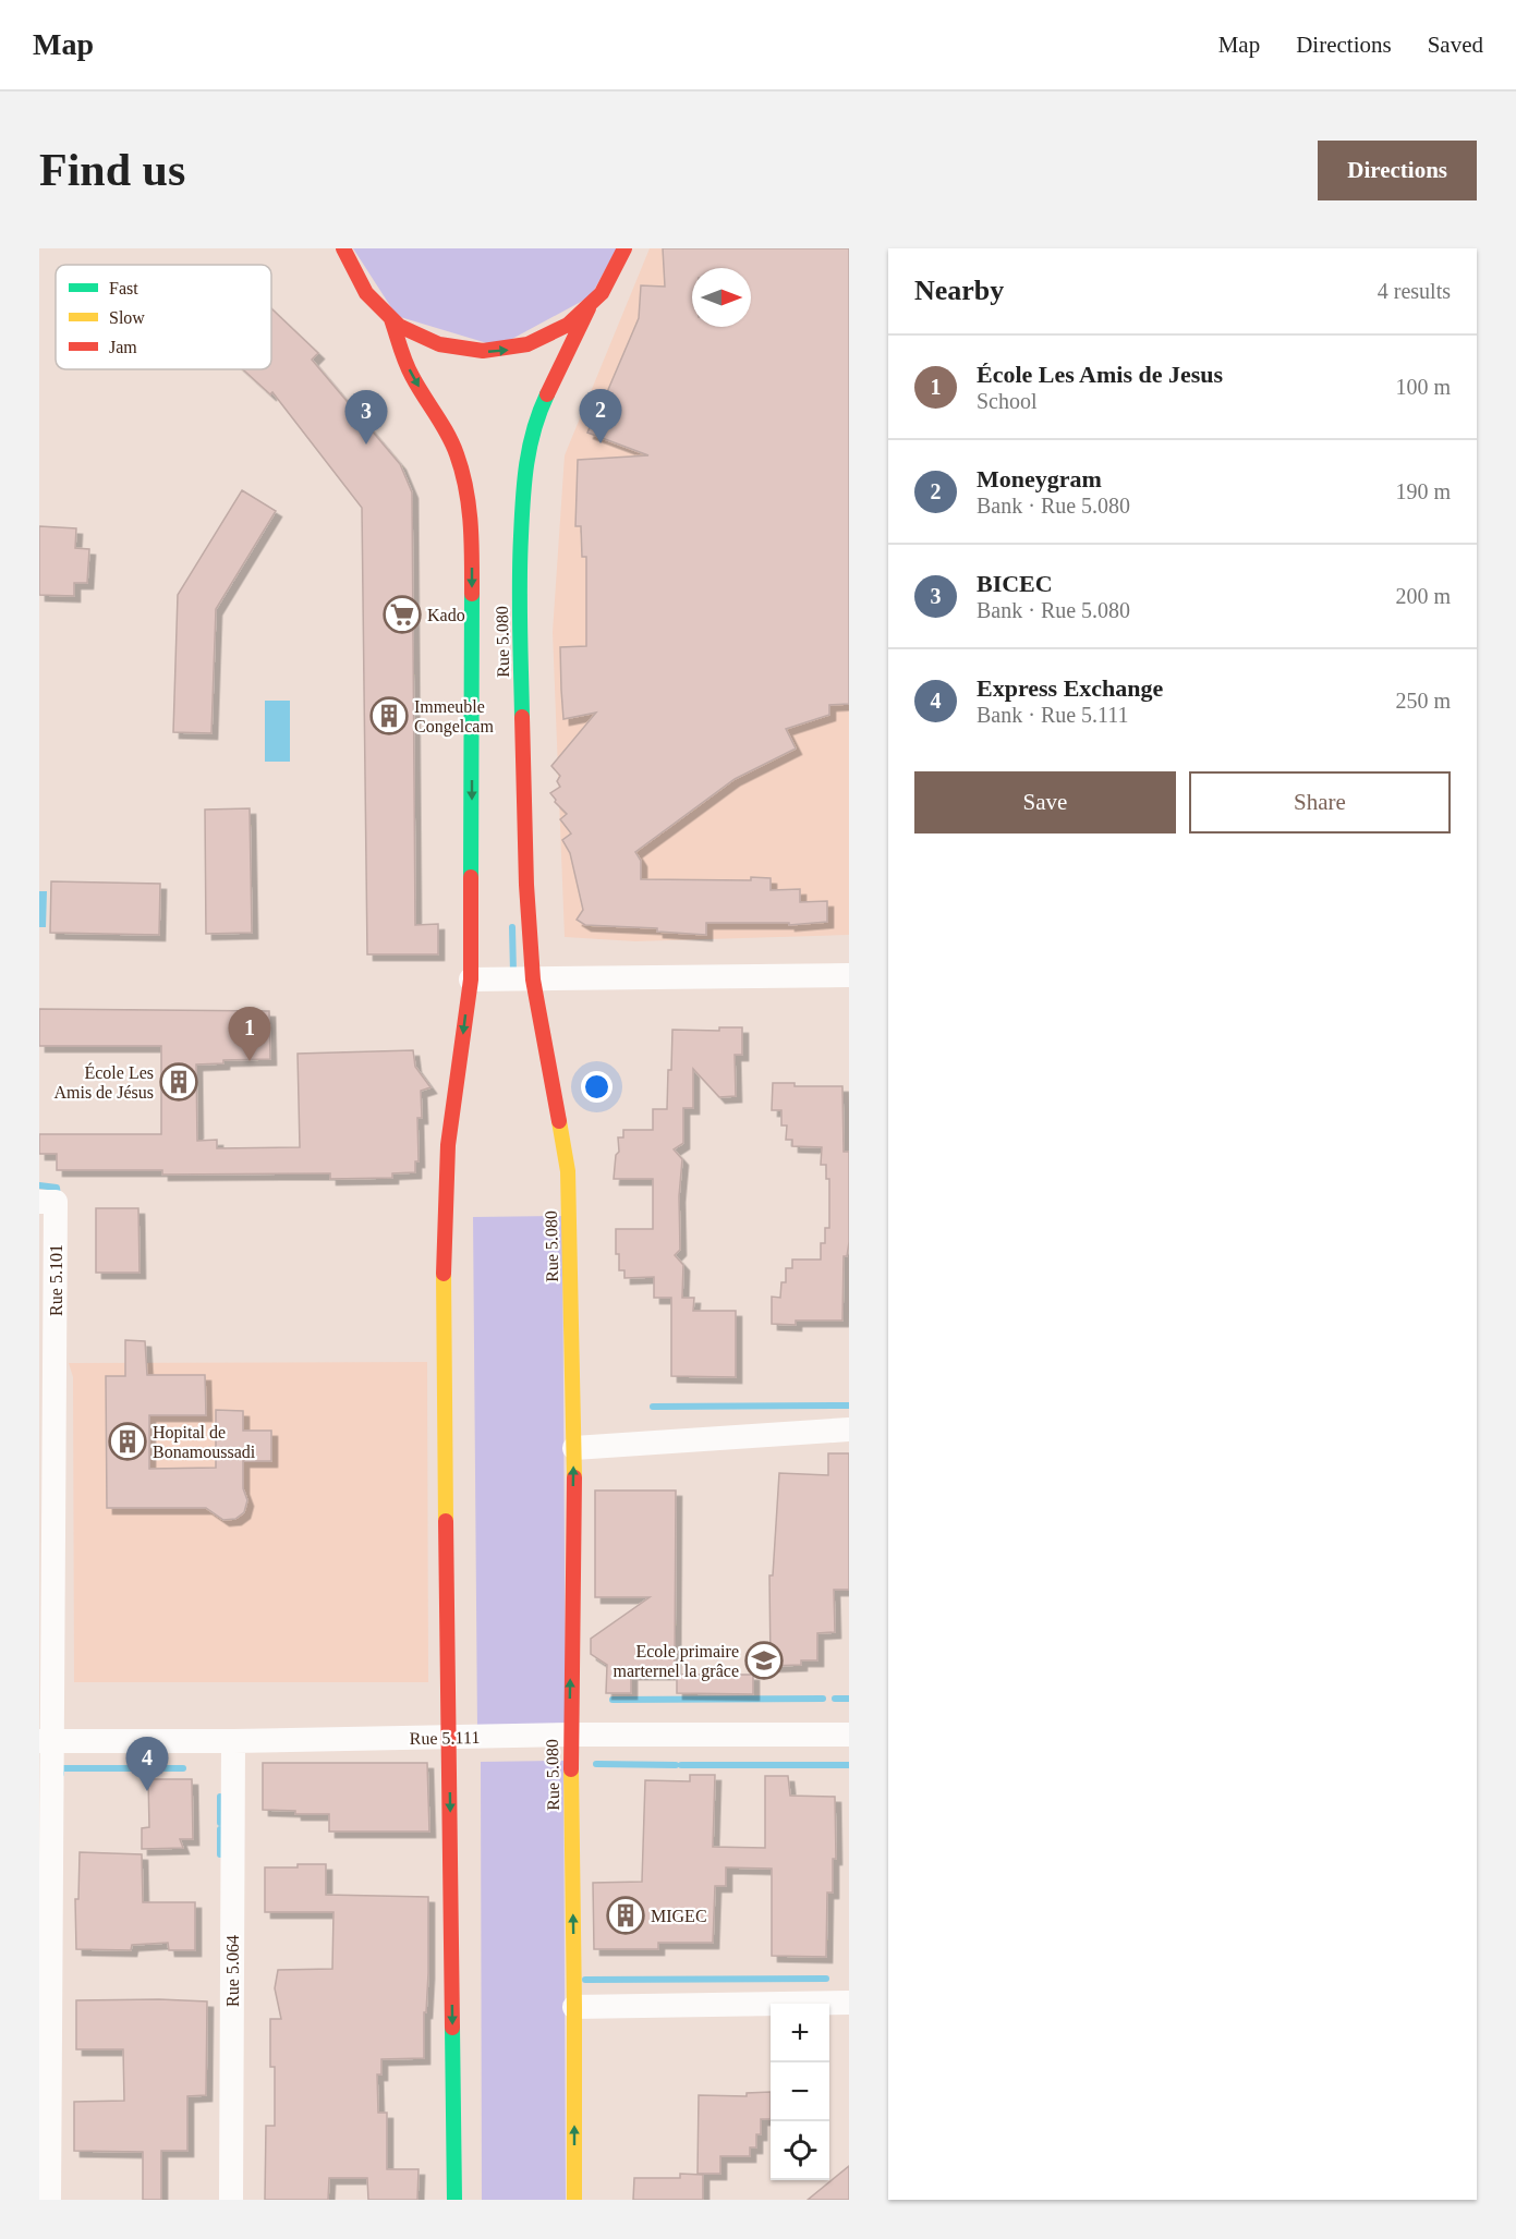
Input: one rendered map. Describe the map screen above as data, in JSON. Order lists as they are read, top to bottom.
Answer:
{
  "streets": {
    "main road": ["Rue 5.080"],
    "street": ["Rue 5.101", "Rue 5.111", "Rue 5.064"]
  },
  "crossings": [
    ["Rue 5.080", "Rue 5.111"],
    ["Rue 5.101", "Rue 5.111"],
    ["Rue 5.111", "Rue 5.064"]
  ],
  "places": {
    "supermarket": ["Kado"],
    "building": [
      "Immeuble Congelcam",
      "École Les Amis de Jésus",
      "Hopital de Bonamoussadi",
      "MIGEC"
    ],
    "school or university": ["Ecole primaire marternel la grâce"]
  },
  "legend": ["Fast", "Slow", "Jam"],
  "north": "right",
  "page": {
    "header": "Map",
    "nav": ["Map", "Directions", "Saved"],
    "buttons": [
      "Directions",
      ["Save", "Share"]
    ],
    "title": "Find us",
    "heading": ["Nearby", "4 results"],
    "list": [
      {
        "mark": "1",
        "name": "École Les Amis de Jesus",
        "note": "School",
        "value": "100 m"
      },
      {
        "mark": "2",
        "name": "Moneygram",
        "note": "Bank · Rue 5.080",
        "value": "190 m"
      },
      {
        "mark": "3",
        "name": "BICEC",
        "note": "Bank · Rue 5.080",
        "value": "200 m"
      },
      {
        "mark": "4",
        "name": "Express Exchange",
        "note": "Bank · Rue 5.111",
        "value": "250 m"
      }
    ],
    "pins": [
      "2",
      "3",
      "1",
      "4"
    ],
    "map_buttons": ["+", "−"]
  }
}
